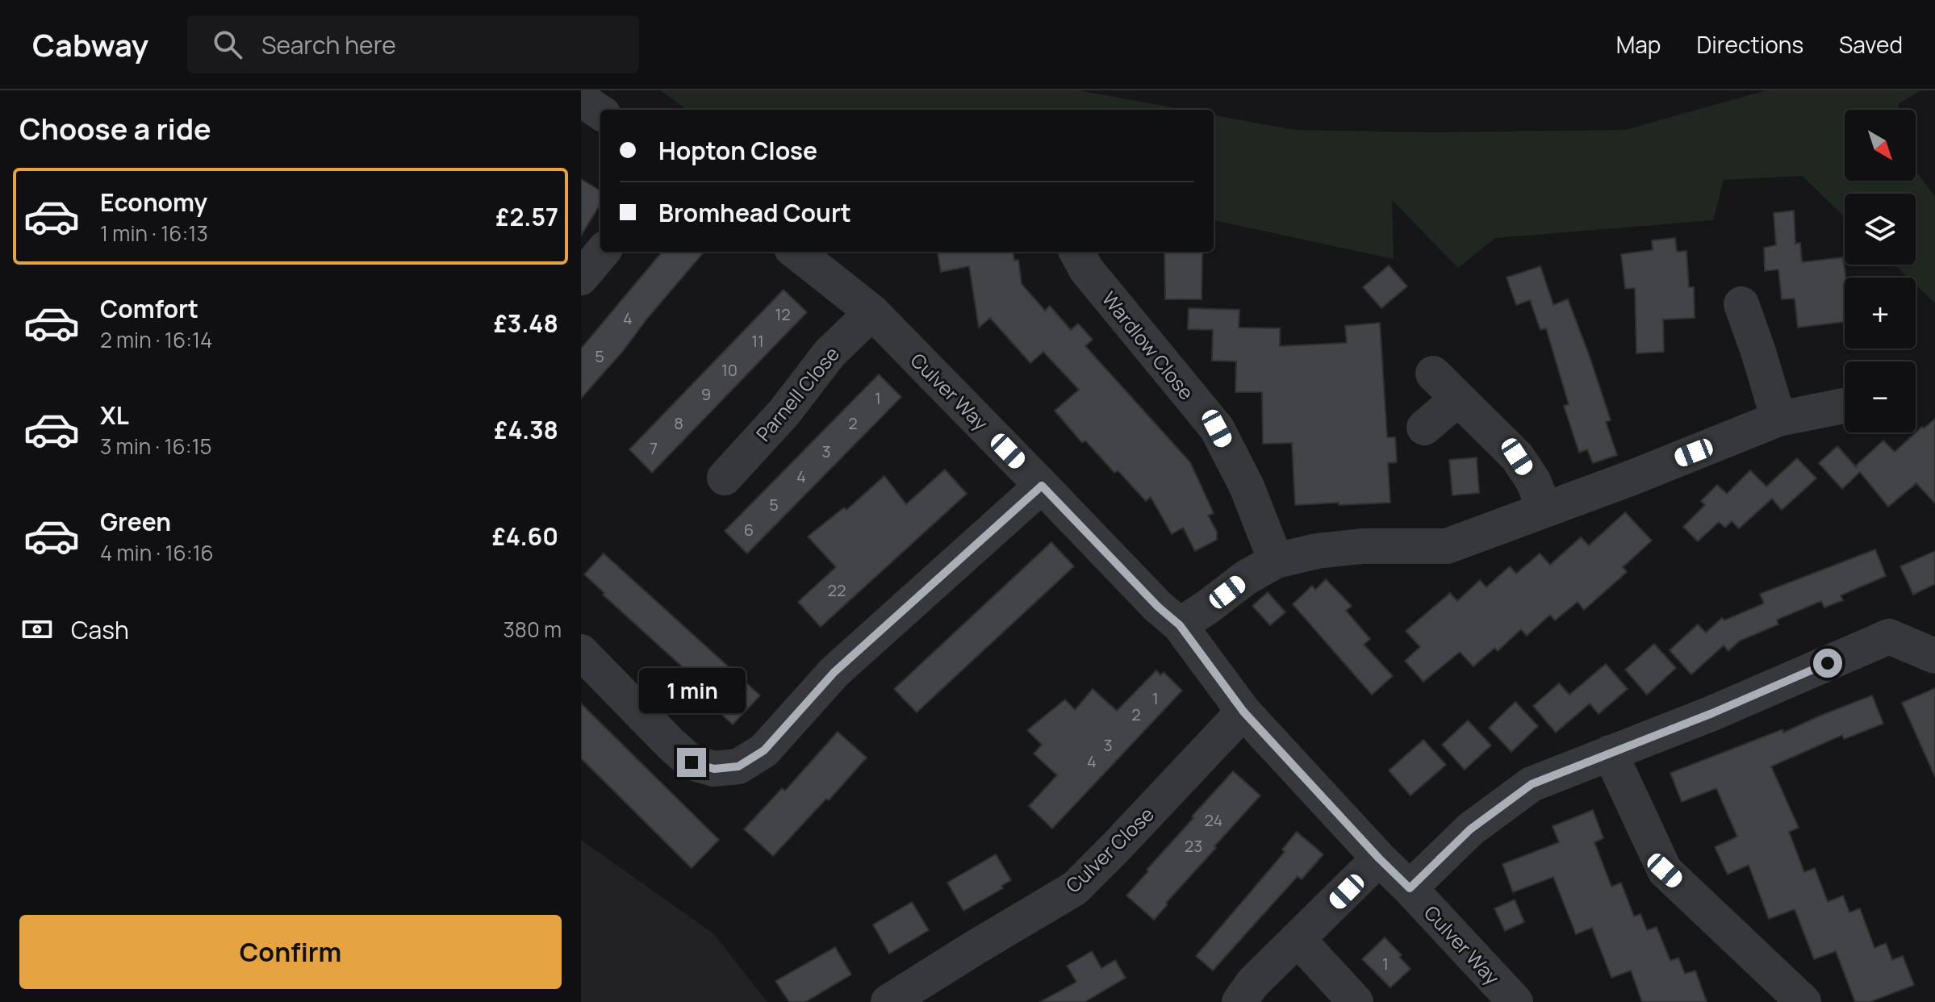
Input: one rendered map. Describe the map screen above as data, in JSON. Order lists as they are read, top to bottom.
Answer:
{
  "streets": {
    "street": [
      "Wardlow Close",
      "Culver Way",
      "Parnell Close",
      "Culver Close"
    ]
  },
  "crossings": [
    ["Culver Way", "Parnell Close"],
    ["Culver Way", "Culver Close"]
  ],
  "house_numbers": [
    "12",
    "4",
    "11",
    "5",
    "10",
    "9",
    "1",
    "8",
    "2",
    "7",
    "3",
    "4",
    "5",
    "6",
    "22",
    "1",
    "2",
    "3",
    "4",
    "24",
    "23",
    "1"
  ],
  "north": "bottom right",
  "page": {
    "header": "Cabway",
    "search": "Search here",
    "nav": ["Map", "Directions", "Saved"],
    "heading": "Choose a ride",
    "map_buttons": ["+", "−"],
    "banner": ["Hopton Close", "Bromhead Court"],
    "list": [
      {
        "name": "Economy",
        "note": "1 min · 16:13",
        "value": "£2.57"
      },
      {
        "name": "Comfort",
        "note": "2 min · 16:14",
        "value": "£3.48"
      },
      {
        "name": "XL",
        "note": "3 min · 16:15",
        "value": "£4.38"
      },
      {
        "name": "Green",
        "note": "4 min · 16:16",
        "value": "£4.60"
      }
    ],
    "pay": ["Cash", "380 m"],
    "bubble": "1 min",
    "buttons": "Confirm"
  }
}
